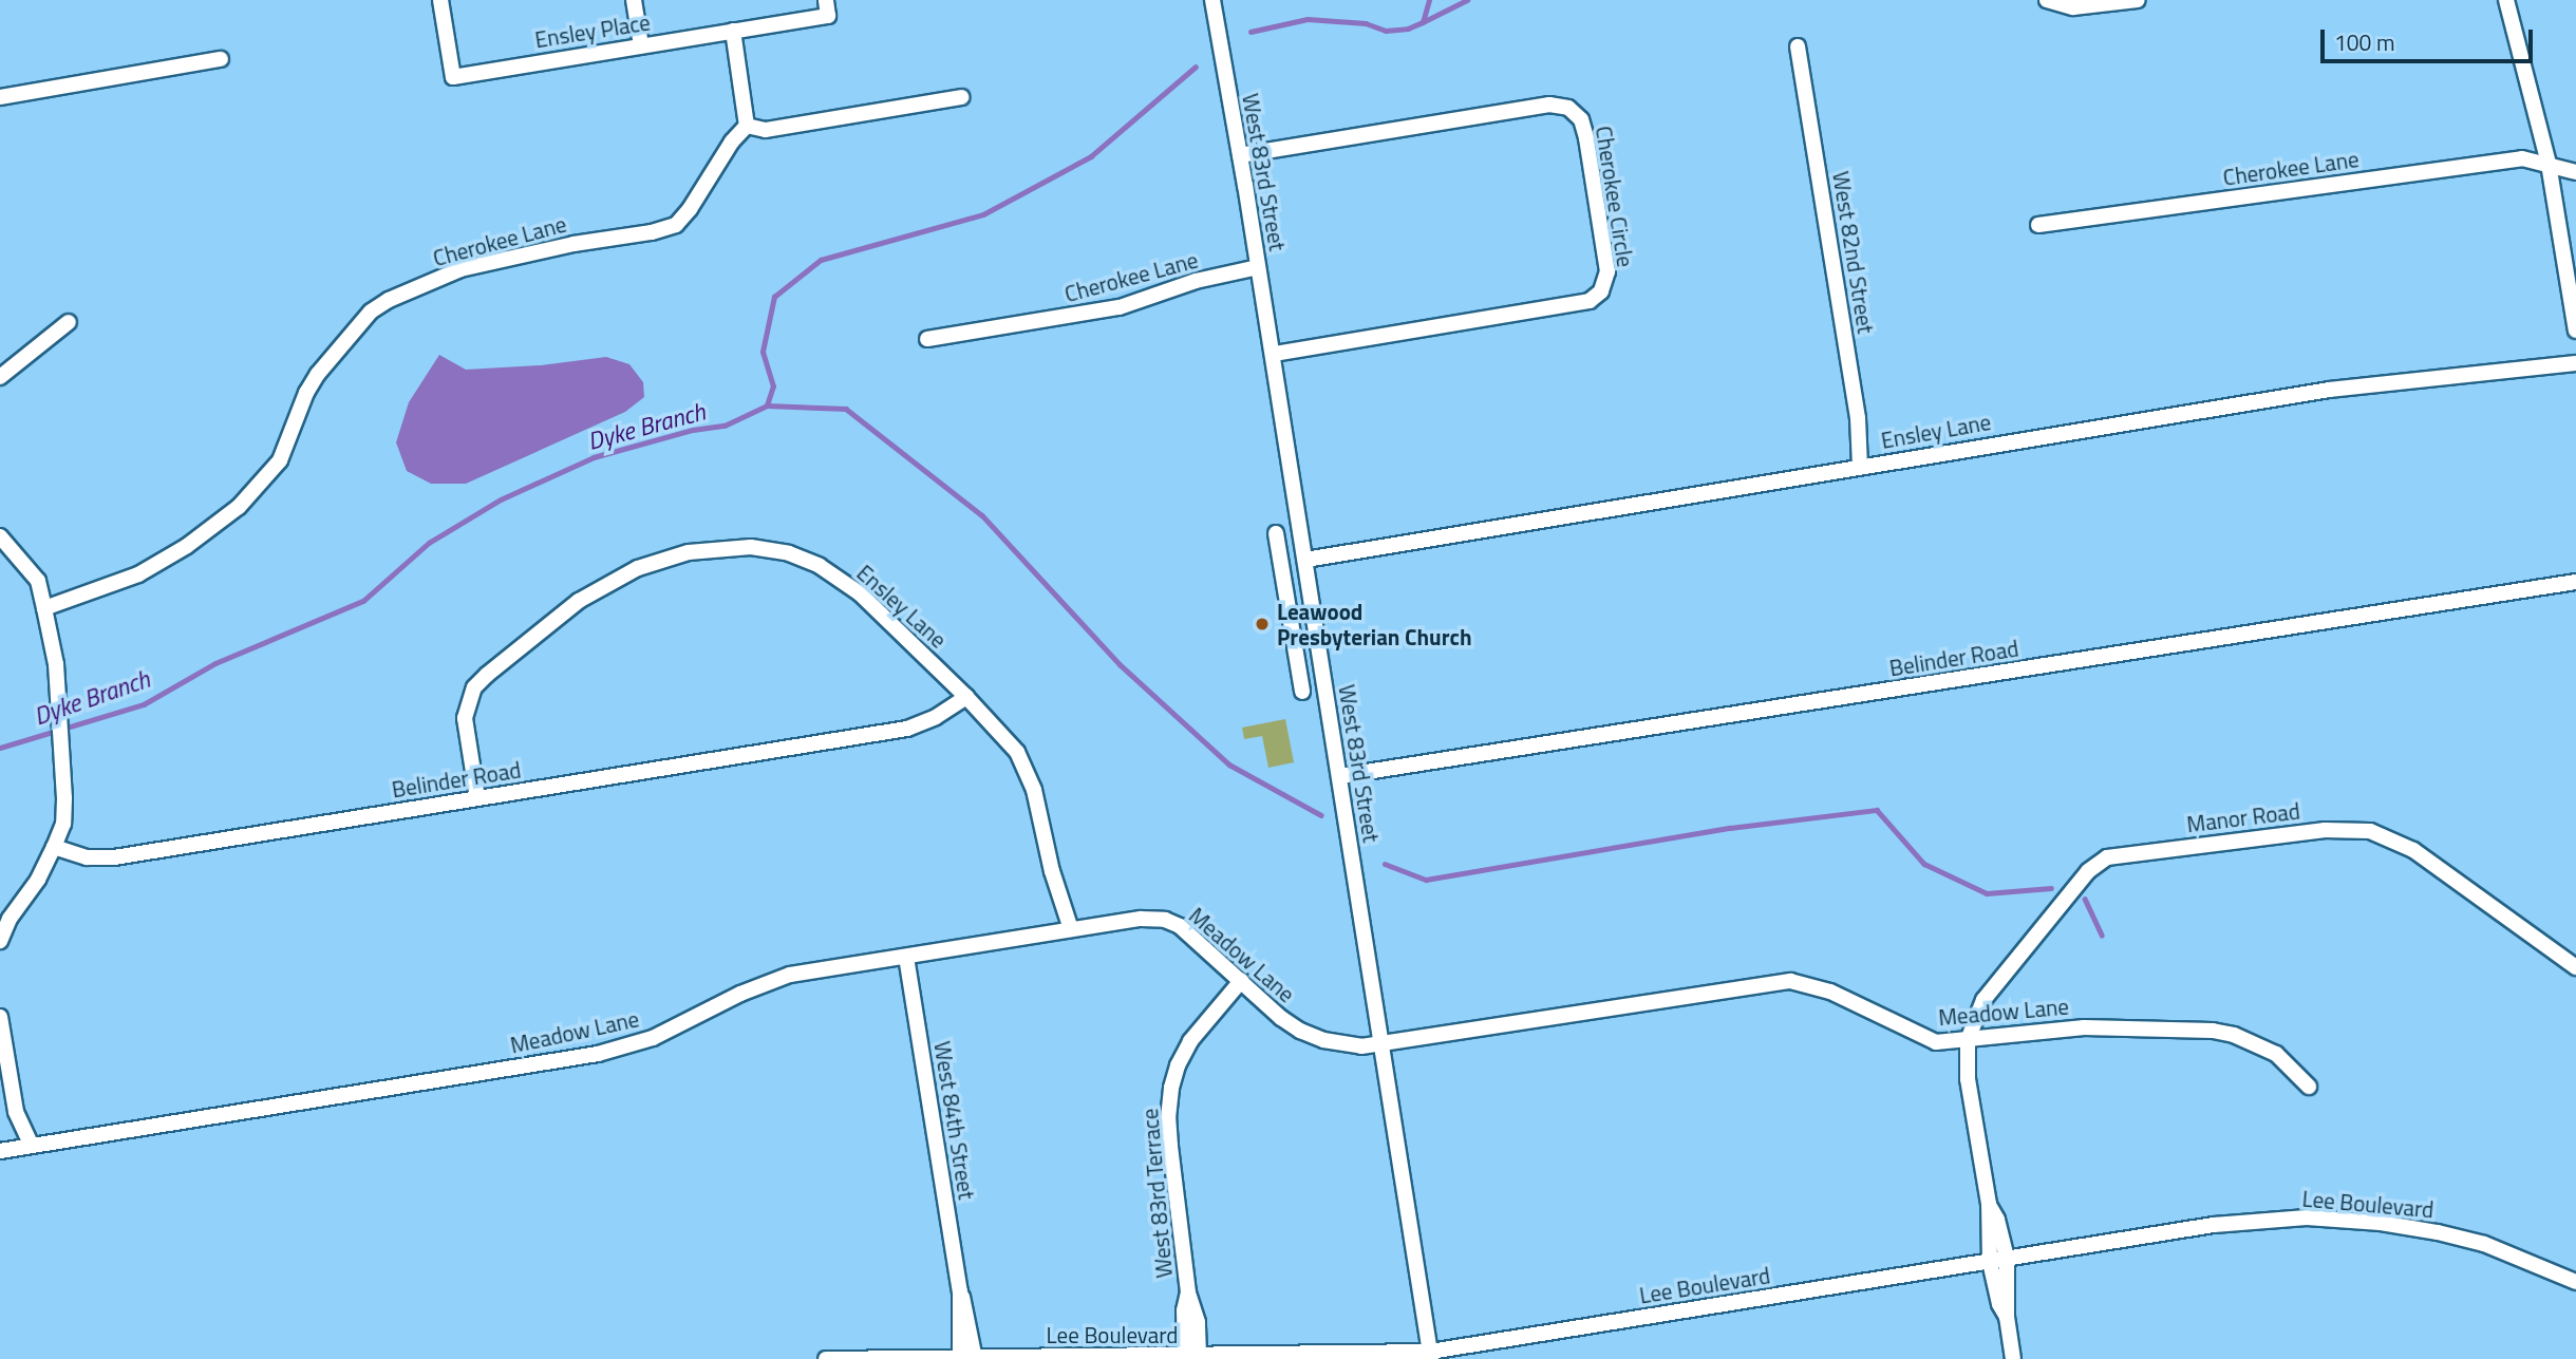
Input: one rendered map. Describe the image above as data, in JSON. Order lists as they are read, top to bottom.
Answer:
{
  "streets": {
    "street": [
      "Ensley Place",
      "Cherokee Lane",
      "West 83rd Street",
      "Cherokee Circle",
      "West 82nd Street",
      "Ensley Lane",
      "Belinder Road",
      "Manor Road",
      "Meadow Lane",
      "West 84th Street",
      "West 83rd Terrace",
      "Lee Boulevard"
    ]
  },
  "crossings": [
    ["Cherokee Lane", "West 83rd Street"],
    ["West 83rd Street", "Cherokee Circle"],
    ["West 83rd Street", "Ensley Lane"],
    ["West 83rd Street", "Belinder Road"],
    ["West 83rd Street", "Meadow Lane"],
    ["West 83rd Street", "Lee Boulevard"],
    ["West 82nd Street", "Ensley Lane"],
    ["Ensley Lane", "Belinder Road"],
    ["Ensley Lane", "Meadow Lane"],
    ["Manor Road", "Meadow Lane"],
    ["Meadow Lane", "West 84th Street"],
    ["Meadow Lane", "West 83rd Terrace"],
    ["West 84th Street", "Lee Boulevard"],
    ["West 83rd Terrace", "Lee Boulevard"]
  ],
  "water": ["Dyke Branch"],
  "places": ["Leawood Presbyterian Church"],
  "scale_bar": "100 m"
}
